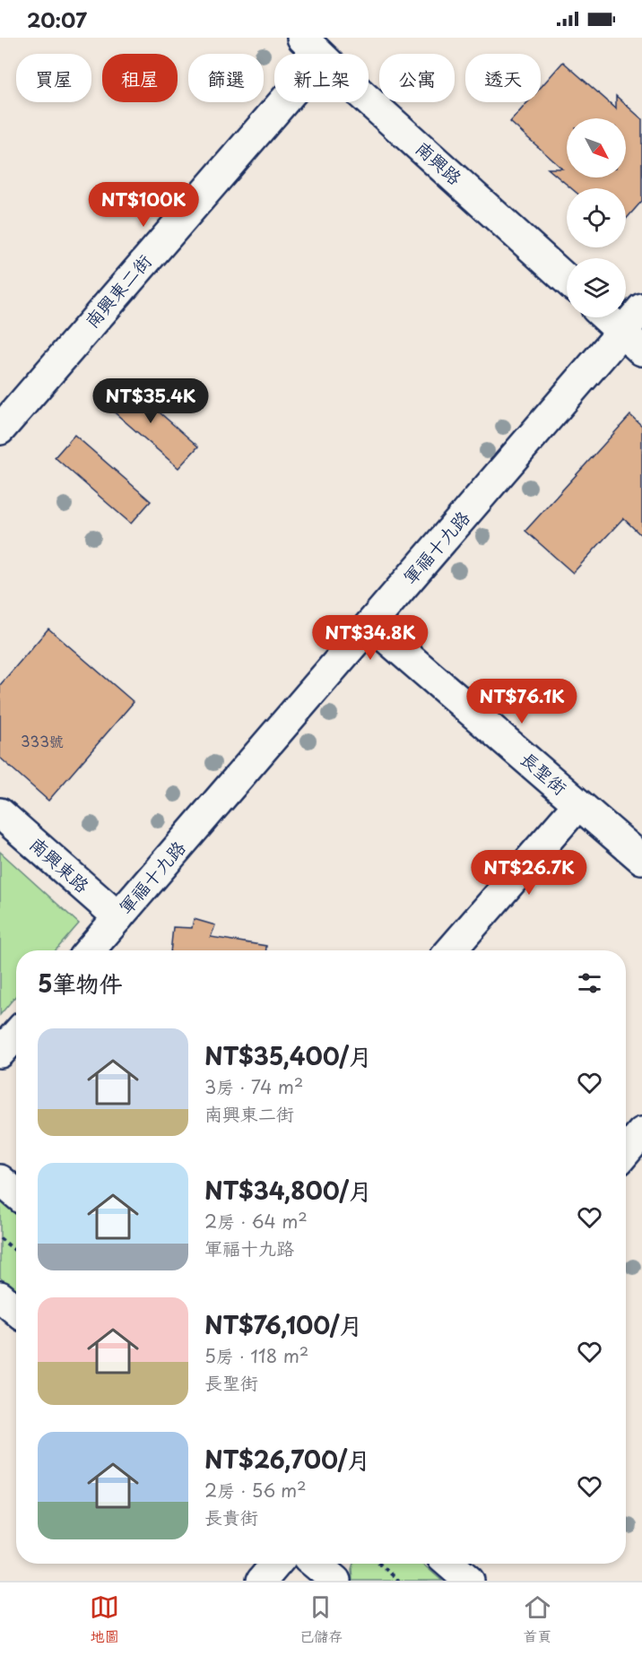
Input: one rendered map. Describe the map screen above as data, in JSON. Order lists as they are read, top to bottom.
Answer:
{
  "streets": {
    "street": [
      "南興路",
      "南興東二街",
      "軍福十九路",
      "長聖街",
      "南興東路"
    ]
  },
  "crossings": [
    ["南興路", "南興東二街"],
    ["軍福十九路", "長聖街"],
    ["軍福十九路", "南興東路"]
  ],
  "house_numbers": ["333號"],
  "north": "bottom right",
  "page": {
    "status": "20:07",
    "chip": [
      "買屋",
      "租屋",
      "篩選",
      "新上架",
      "公寓",
      "透天"
    ],
    "price": [
      "NT$100K",
      "NT$35.4K",
      "NT$34.8K",
      "NT$76.1K",
      "NT$26.7K"
    ],
    "heading": "5筆物件",
    "list": [
      {
        "name": "NT$35,400/月",
        "note": "3房 · 74 m² · 南興東二街"
      },
      {
        "name": "NT$34,800/月",
        "note": "2房 · 64 m² · 軍福十九路"
      },
      {
        "name": "NT$76,100/月",
        "note": "5房 · 118 m² · 長聖街"
      },
      {
        "name": "NT$26,700/月",
        "note": "2房 · 56 m² · 長貴街"
      }
    ],
    "tabs": ["地圖", "已儲存", "首頁"]
  }
}
